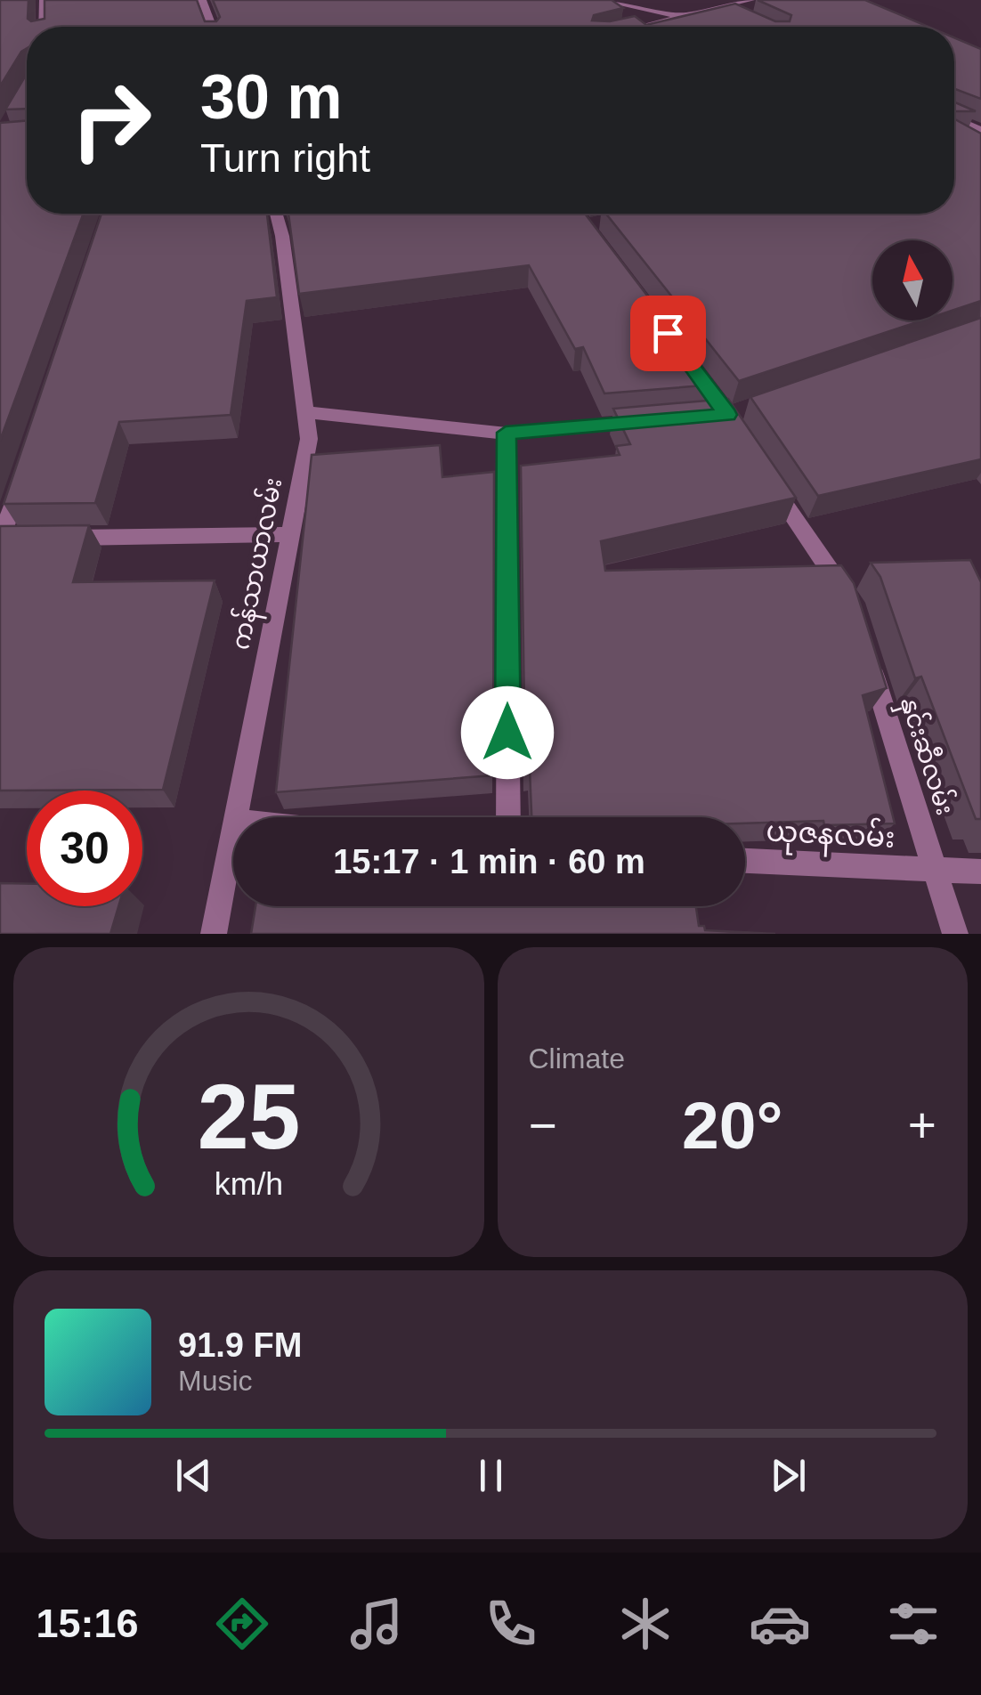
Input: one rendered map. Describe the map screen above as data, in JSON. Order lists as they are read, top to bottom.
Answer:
{
  "streets": {
    "street": ["ကန်သာယာလမ်း", "နှင်းဆီလမ်း", "ယုဇနလမ်း"]
  },
  "crossings": [
    ["နှင်းဆီလမ်း", "ယုဇနလမ်း"]
  ],
  "north": "top",
  "page": {
    "turn": ["30 m", "Turn right"],
    "limit": "30",
    "trip": "15:17 · 1 min · 60 m",
    "tile": "Climate",
    "heat": ["−", "20°", "+"],
    "song": ["91.9 FM", "Music"],
    "tabs": "15:16",
    "gauge": ["25", "km/h"]
  }
}
